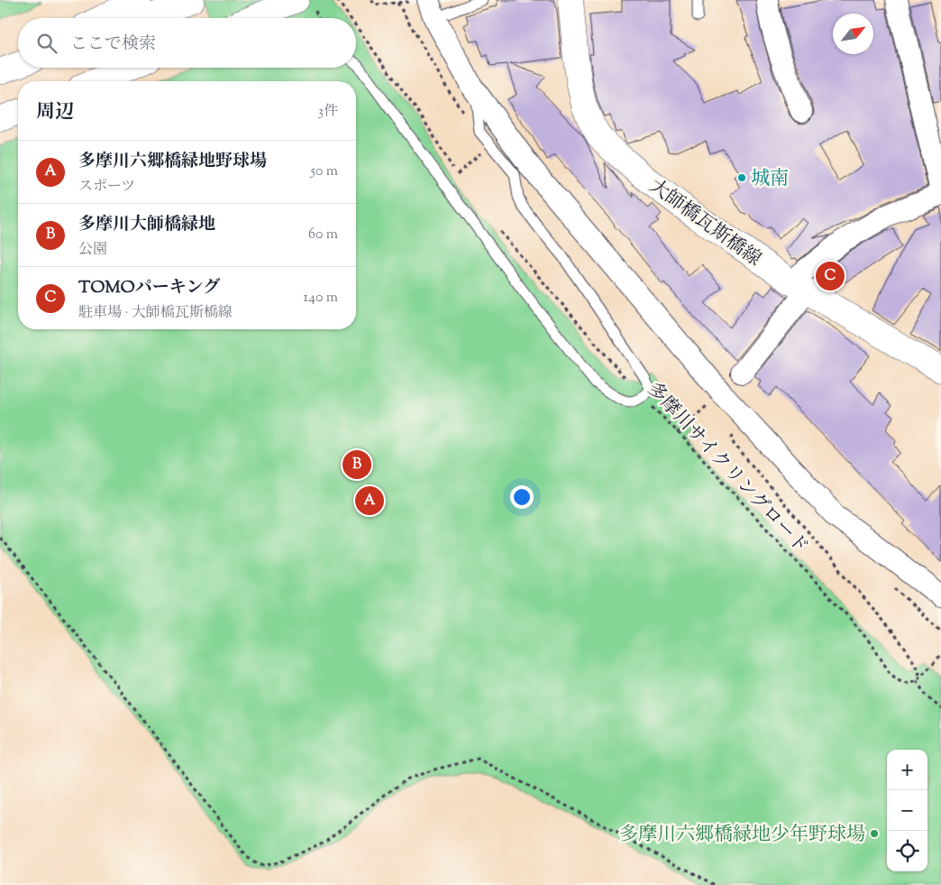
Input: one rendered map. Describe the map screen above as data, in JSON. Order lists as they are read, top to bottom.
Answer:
{
  "streets": {
    "main road": ["大師橋瓦斯橋線"],
    "path": ["多摩川サイクリングロード"]
  },
  "places": ["城南", "多摩川六郷橋緑地少年野球場"],
  "north": "top right",
  "page": {
    "search": "ここで検索",
    "heading": ["周辺", "3件"],
    "list": [
      {
        "mark": "A",
        "name": "多摩川六郷橋緑地野球場",
        "note": "スポーツ",
        "value": "50 m"
      },
      {
        "mark": "B",
        "name": "多摩川大師橋緑地",
        "note": "公園",
        "value": "60 m"
      },
      {
        "mark": "C",
        "name": "TOMOパーキング",
        "note": "駐車場 · 大師橋瓦斯橋線",
        "value": "140 m"
      }
    ],
    "pins": ["C", "B", "A"],
    "map_buttons": ["+", "−"]
  }
}
